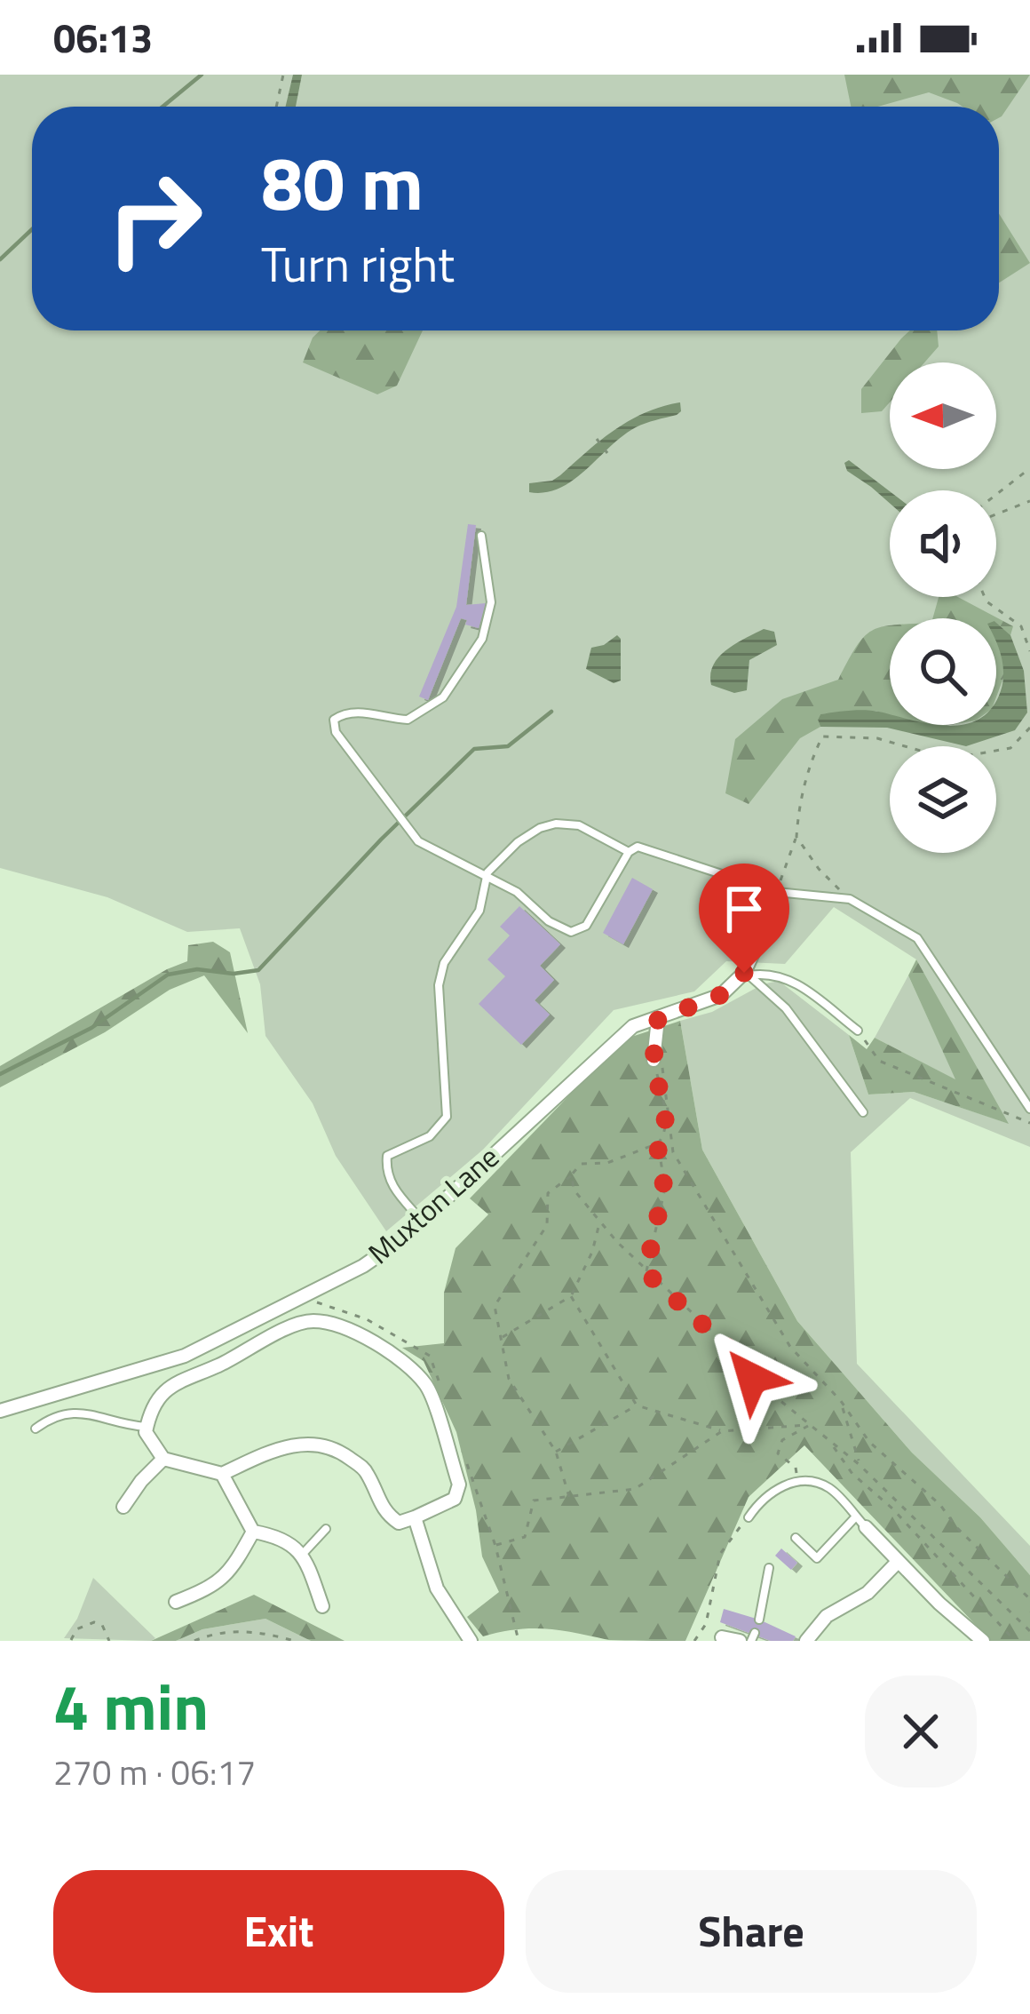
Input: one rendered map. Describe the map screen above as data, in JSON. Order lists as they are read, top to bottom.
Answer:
{
  "streets": {
    "street": ["Muxton Lane"]
  },
  "north": "left",
  "page": {
    "status": "06:13",
    "turn": ["80 m", "Turn right"],
    "heading": ["4 min", "270 m · 06:17"],
    "buttons": ["Exit", "Share"]
  }
}
